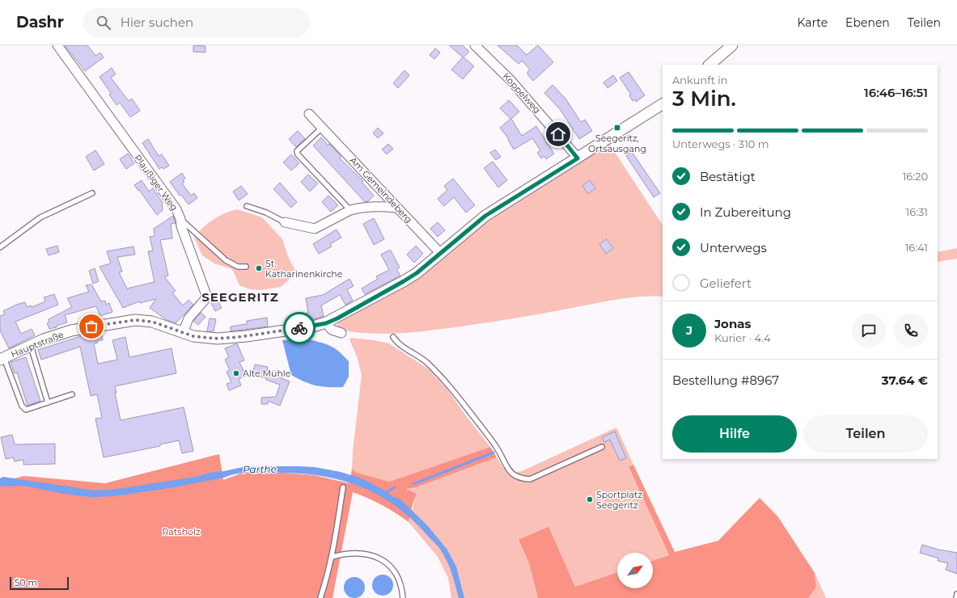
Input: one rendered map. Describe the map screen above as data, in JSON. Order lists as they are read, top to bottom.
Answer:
{
  "streets": {
    "street": [
      "Koppelweg",
      "Plaußiger Weg",
      "Am Gemeindeberg",
      "Hauptstraße"
    ]
  },
  "crossings": [
    ["Koppelweg", "Hauptstraße"],
    ["Plaußiger Weg", "Hauptstraße"],
    ["Am Gemeindeberg", "Hauptstraße"]
  ],
  "districts": ["SEEGERITZ"],
  "water": ["Parthe"],
  "parks": ["Ratsholz"],
  "places": {
    "transit": ["Seegeritz, Ortsausgang"],
    "other": ["St. Katharinenkirche", "Alte Mühle", "Sportplatz Seegeritz"]
  },
  "scale_bar": "50 m",
  "north": "top right",
  "page": {
    "header": "Dashr",
    "search": "Hier suchen",
    "nav": ["Karte", "Ebenen", "Teilen"],
    "heading": ["3 Min.", "Ankunft in", "16:46–16:51"],
    "panel": [
      "Jonas",
      "Kurier · 4.4",
      "Bestellung #8967",
      "37.64 €"
    ],
    "bar": "Unterwegs · 310 m",
    "list": [
      ["Bestätigt", "16:20"],
      ["In Zubereitung", "16:31"],
      ["Unterwegs", "16:41"],
      "Geliefert"
    ],
    "round": "J",
    "buttons": ["Hilfe", "Teilen"],
    "scale": "50 m"
  }
}
